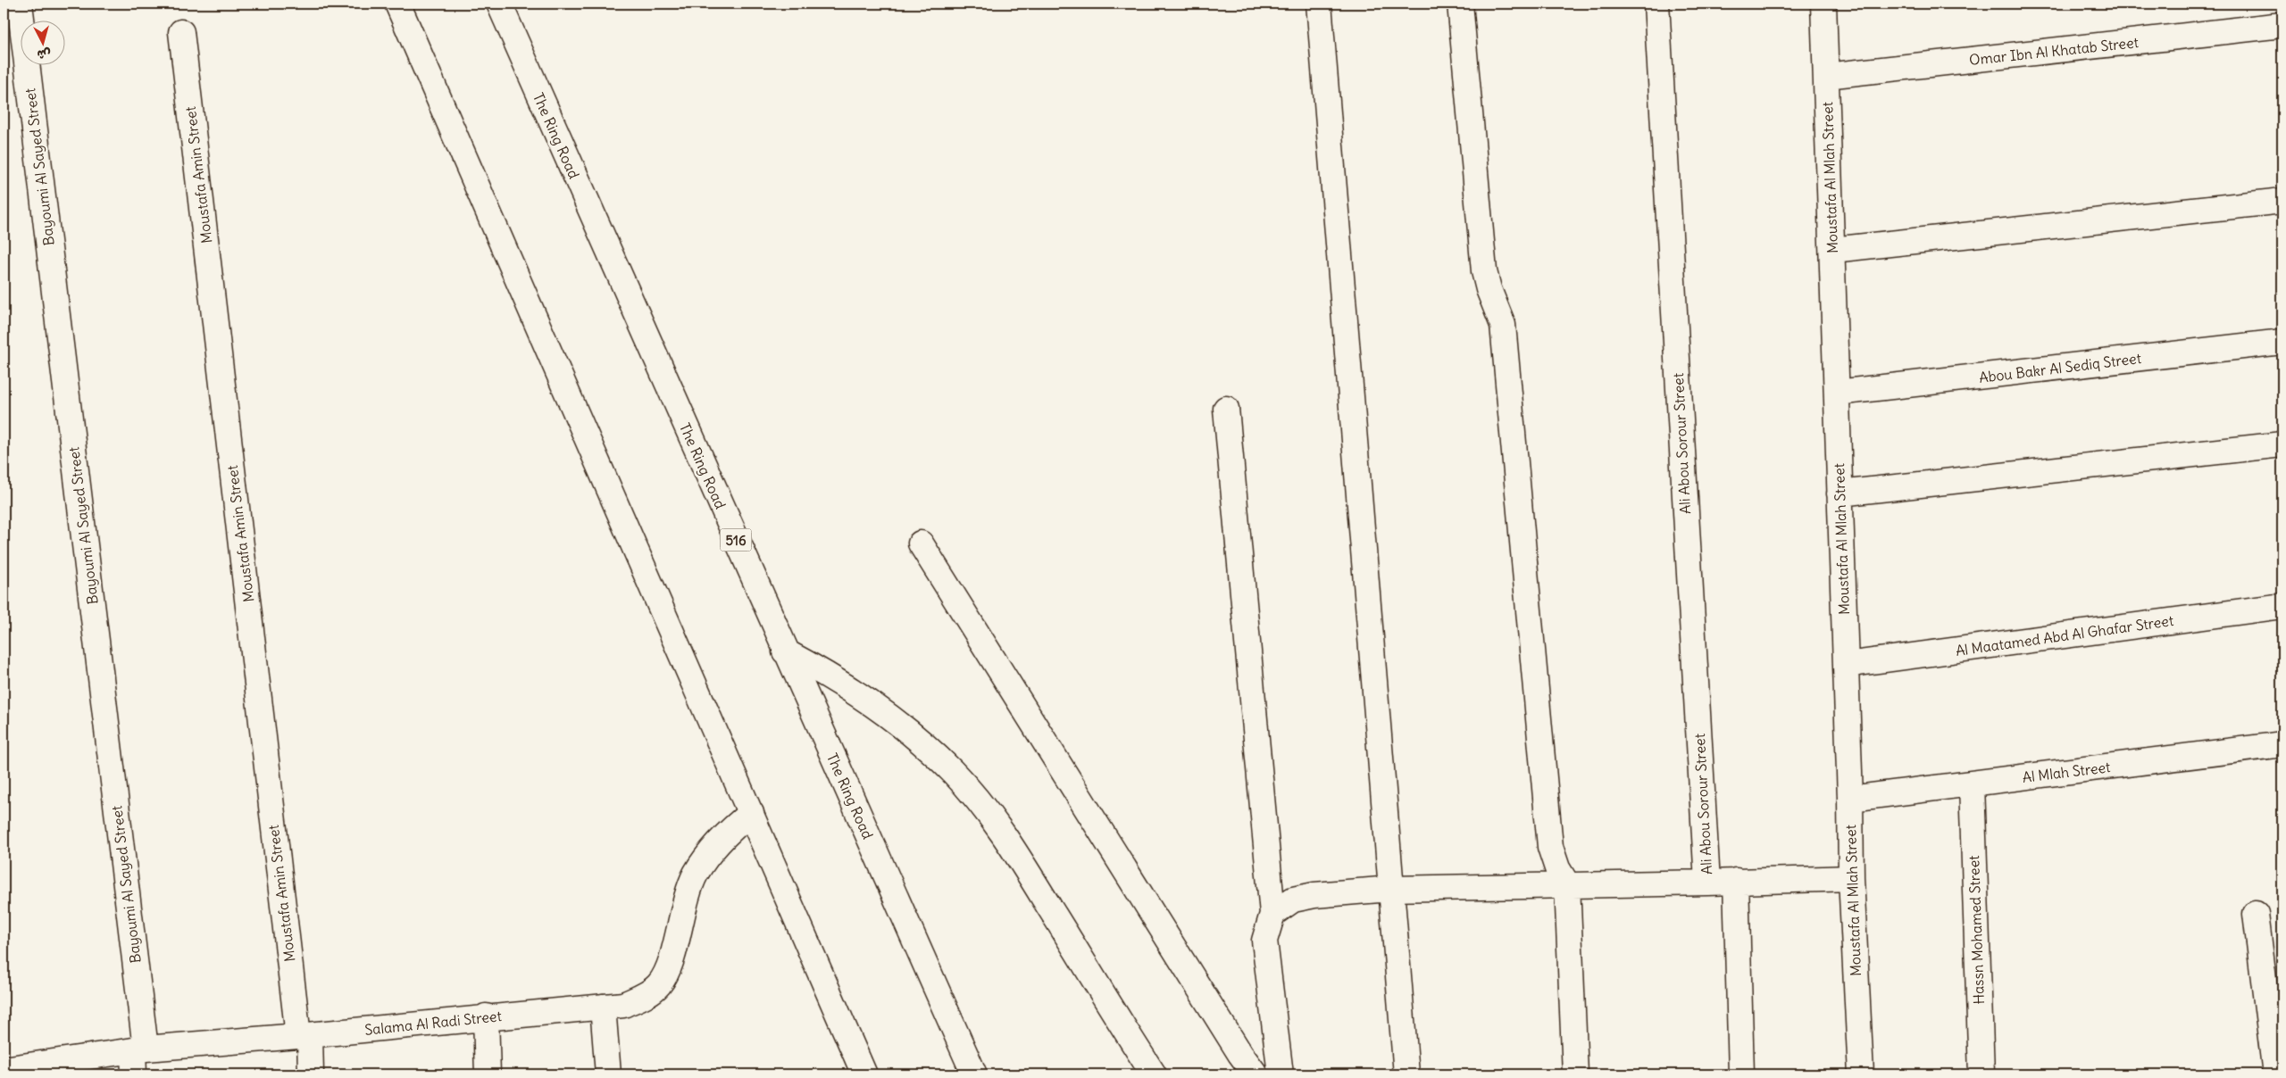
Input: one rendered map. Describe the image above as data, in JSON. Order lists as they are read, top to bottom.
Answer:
{
  "streets": {
    "main road": [
      "Omar Ibn Al Khatab Street",
      "The Ring Road",
      "Bayoumi Al Sayed Street",
      "Moustafa Amin Street",
      "Moustafa Al Mlah Street",
      "Abou Bakr Al Sediq Street",
      "Ali Abou Sorour Street",
      "516",
      "Al Maatamed Abd Al Ghafar Street",
      "Al Mlah Street",
      "Hassn Mohamed Street",
      "Salama Al Radi Street"
    ]
  },
  "crossings": [
    ["Omar Ibn Al Khatab Street", "Moustafa Al Mlah Street"],
    ["Bayoumi Al Sayed Street", "Salama Al Radi Street"],
    ["Moustafa Amin Street", "Salama Al Radi Street"],
    ["Moustafa Al Mlah Street", "Abou Bakr Al Sediq Street"],
    ["Moustafa Al Mlah Street", "Al Maatamed Abd Al Ghafar Street"],
    ["Moustafa Al Mlah Street", "Al Mlah Street"],
    ["Al Mlah Street", "Hassn Mohamed Street"]
  ],
  "north": "bottom"
}
